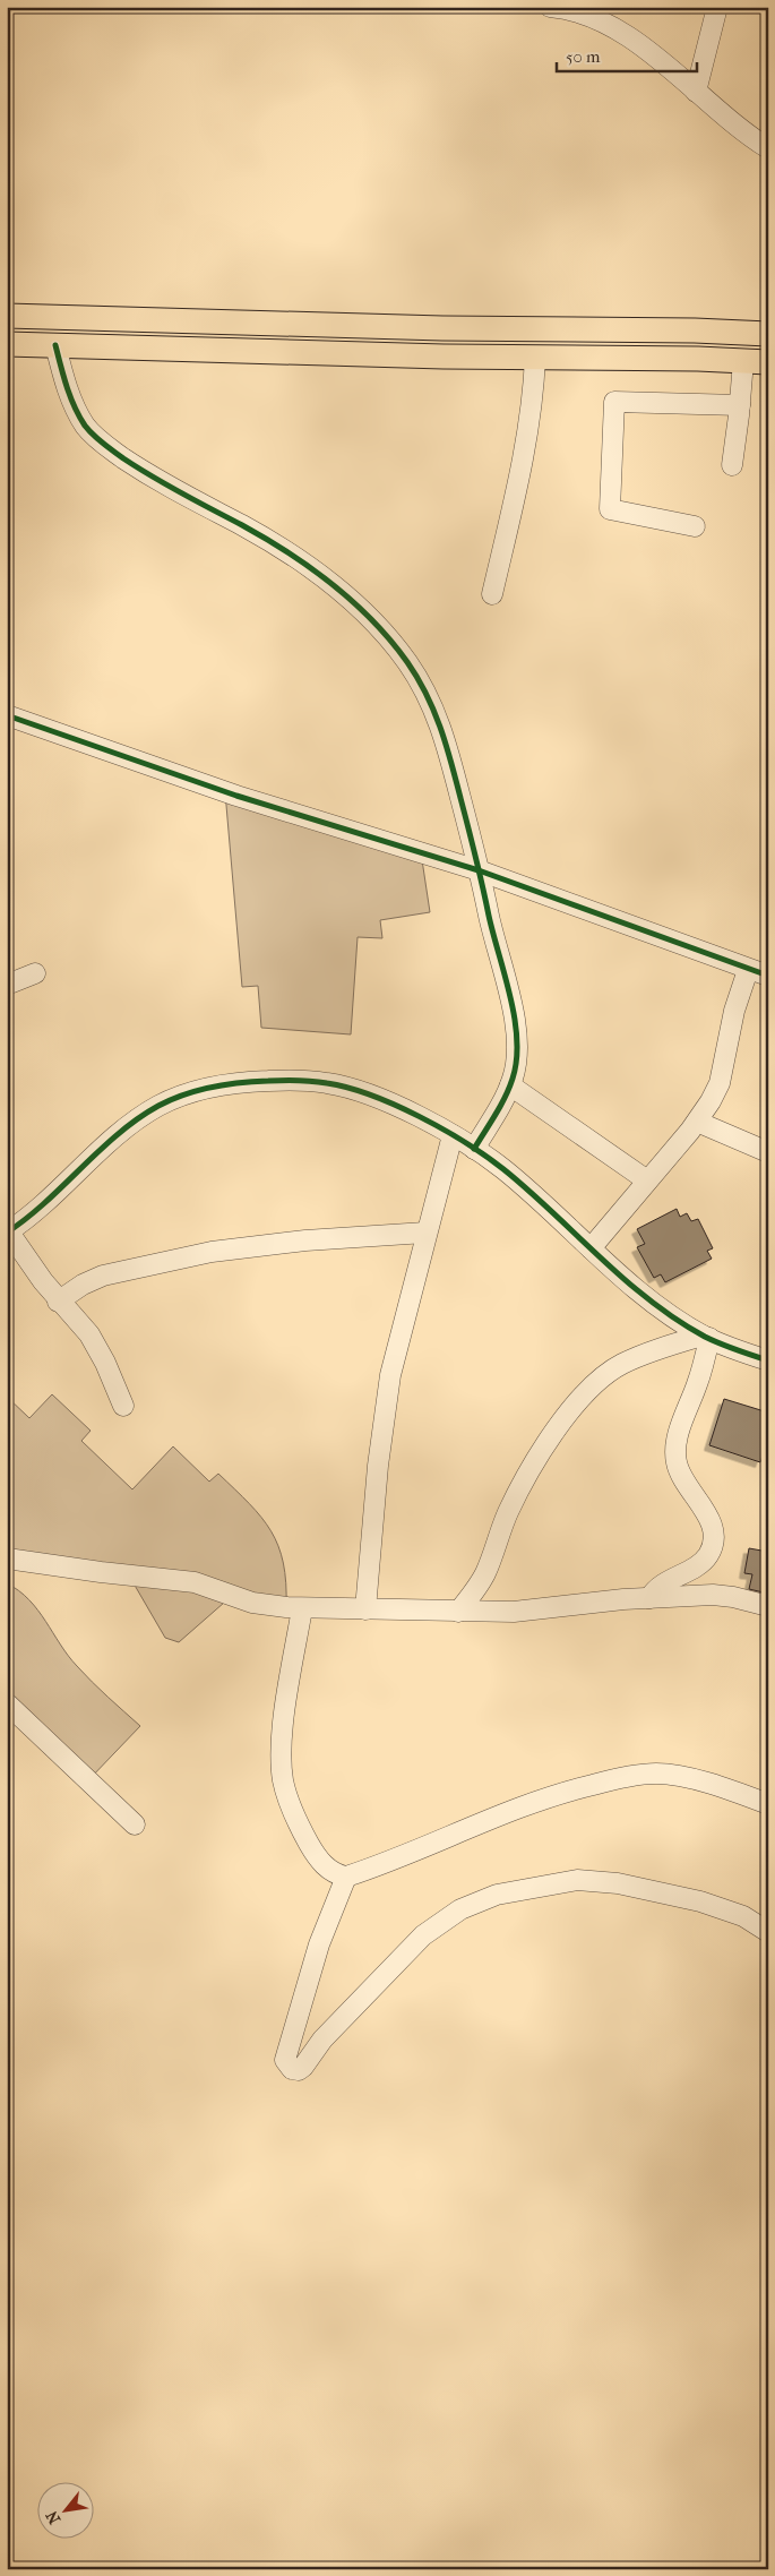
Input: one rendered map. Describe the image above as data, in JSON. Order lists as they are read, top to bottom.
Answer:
{
  "scale_bar": "50 m",
  "north": "bottom left"
}
